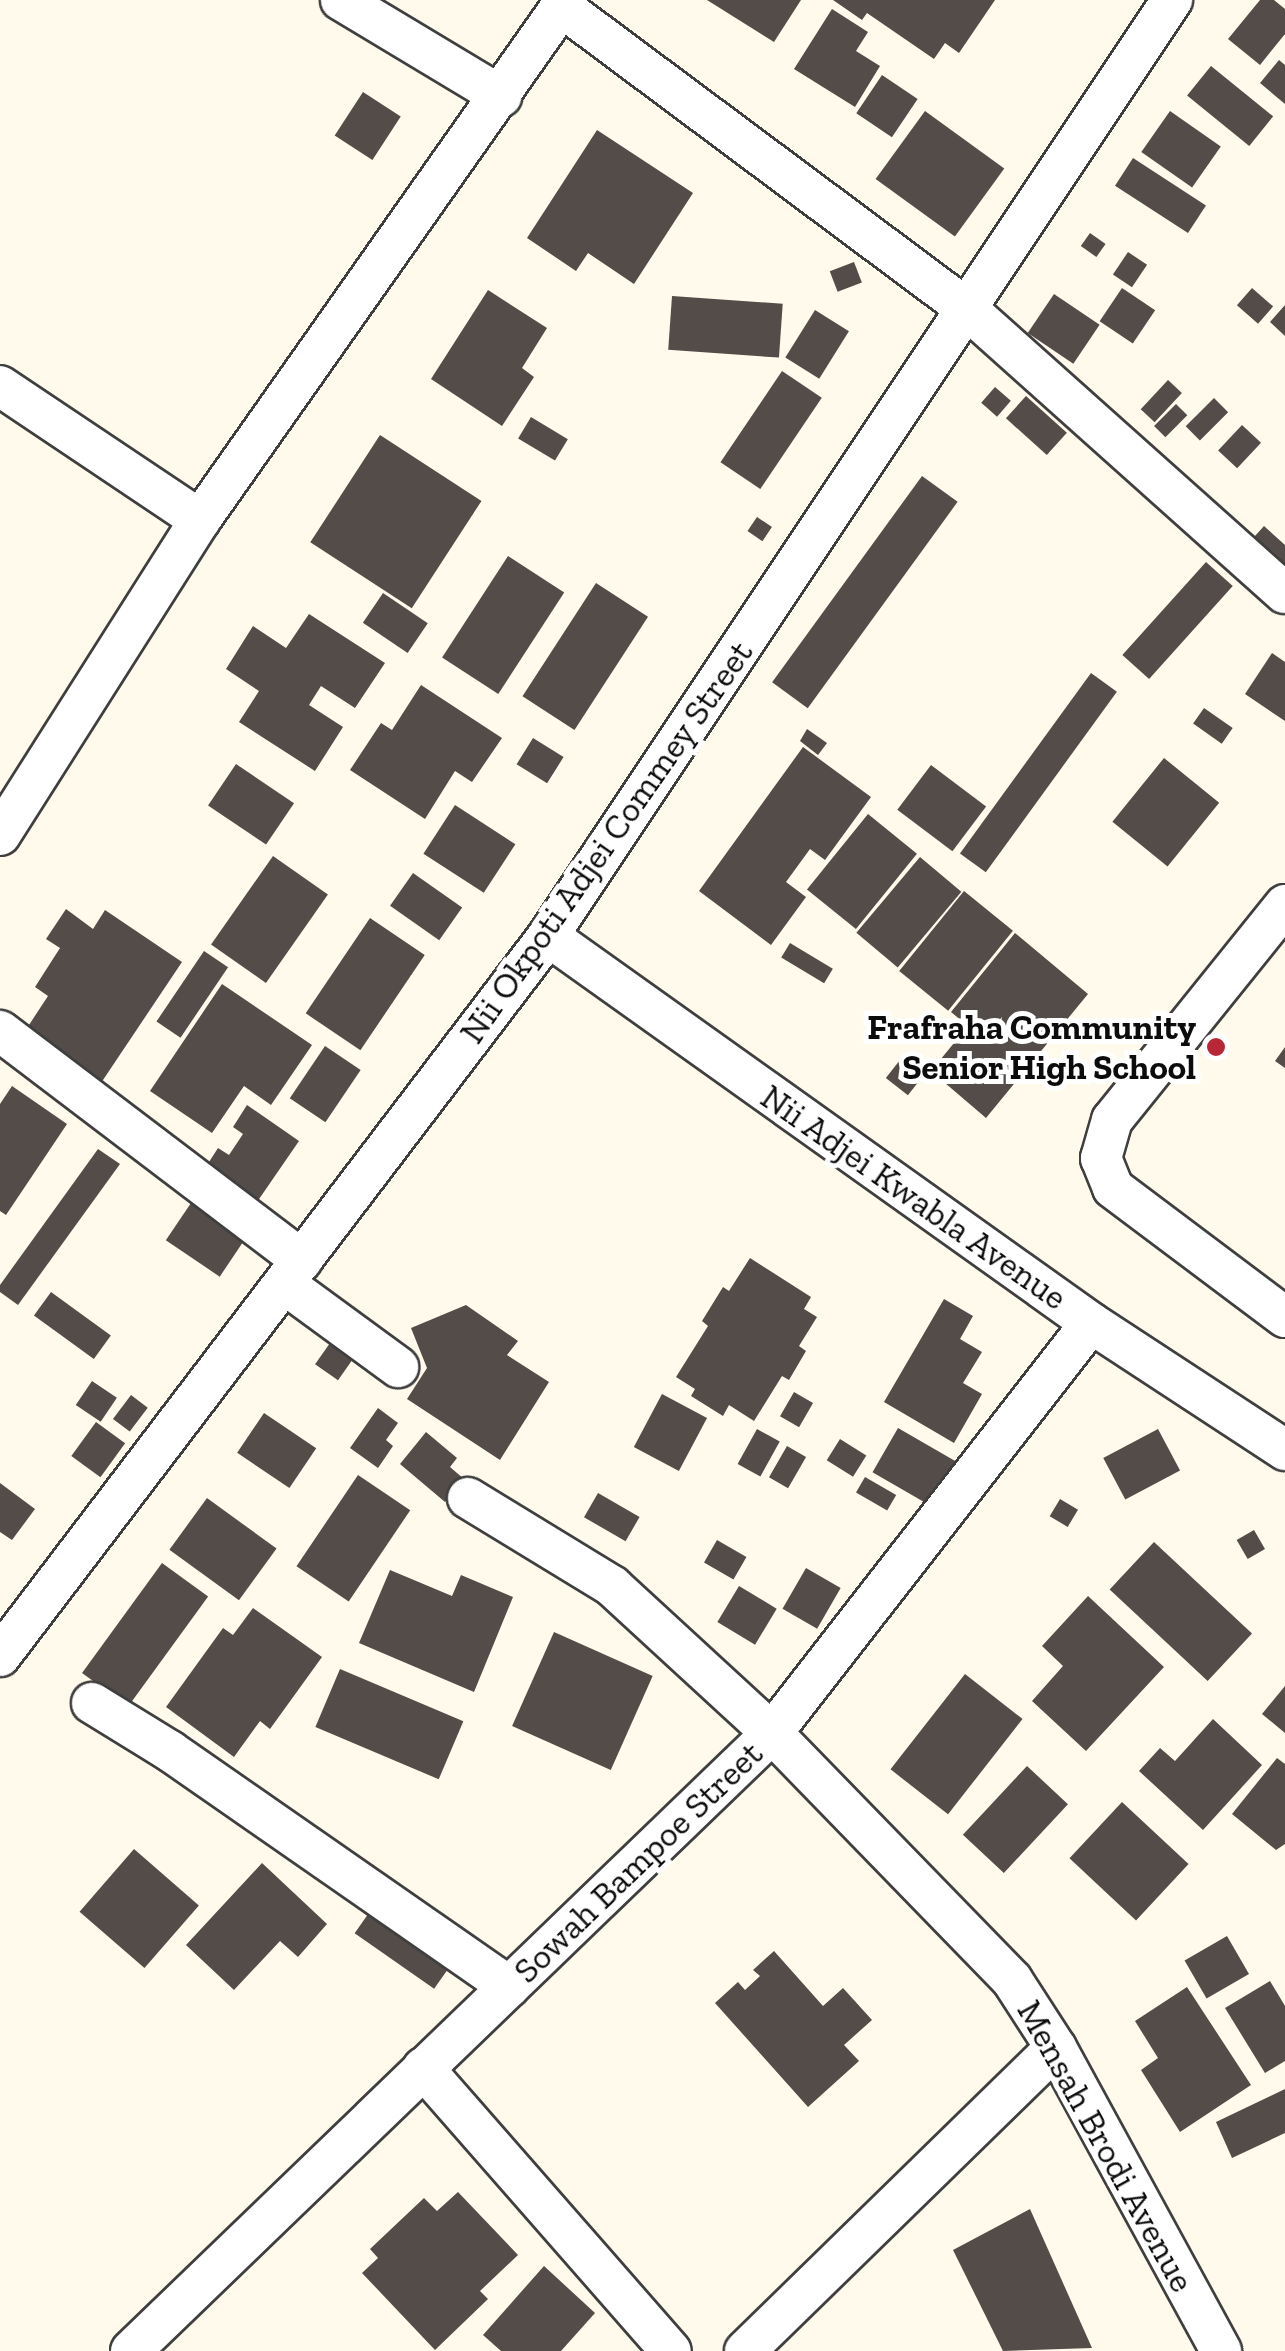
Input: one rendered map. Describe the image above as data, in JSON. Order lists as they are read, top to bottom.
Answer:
{
  "streets": {
    "street": [
      "Nii Okpoti Adjei Commey Street",
      "Nii Adjei Kwabla Avenue",
      "Sowah Bampoe Street",
      "Mensah Brodi Avenue"
    ]
  },
  "crossings": [
    ["Nii Okpoti Adjei Commey Street", "Nii Adjei Kwabla Avenue"],
    ["Nii Adjei Kwabla Avenue", "Sowah Bampoe Street"],
    ["Sowah Bampoe Street", "Mensah Brodi Avenue"]
  ],
  "places": ["Frafraha Community Senior High School"]
}
